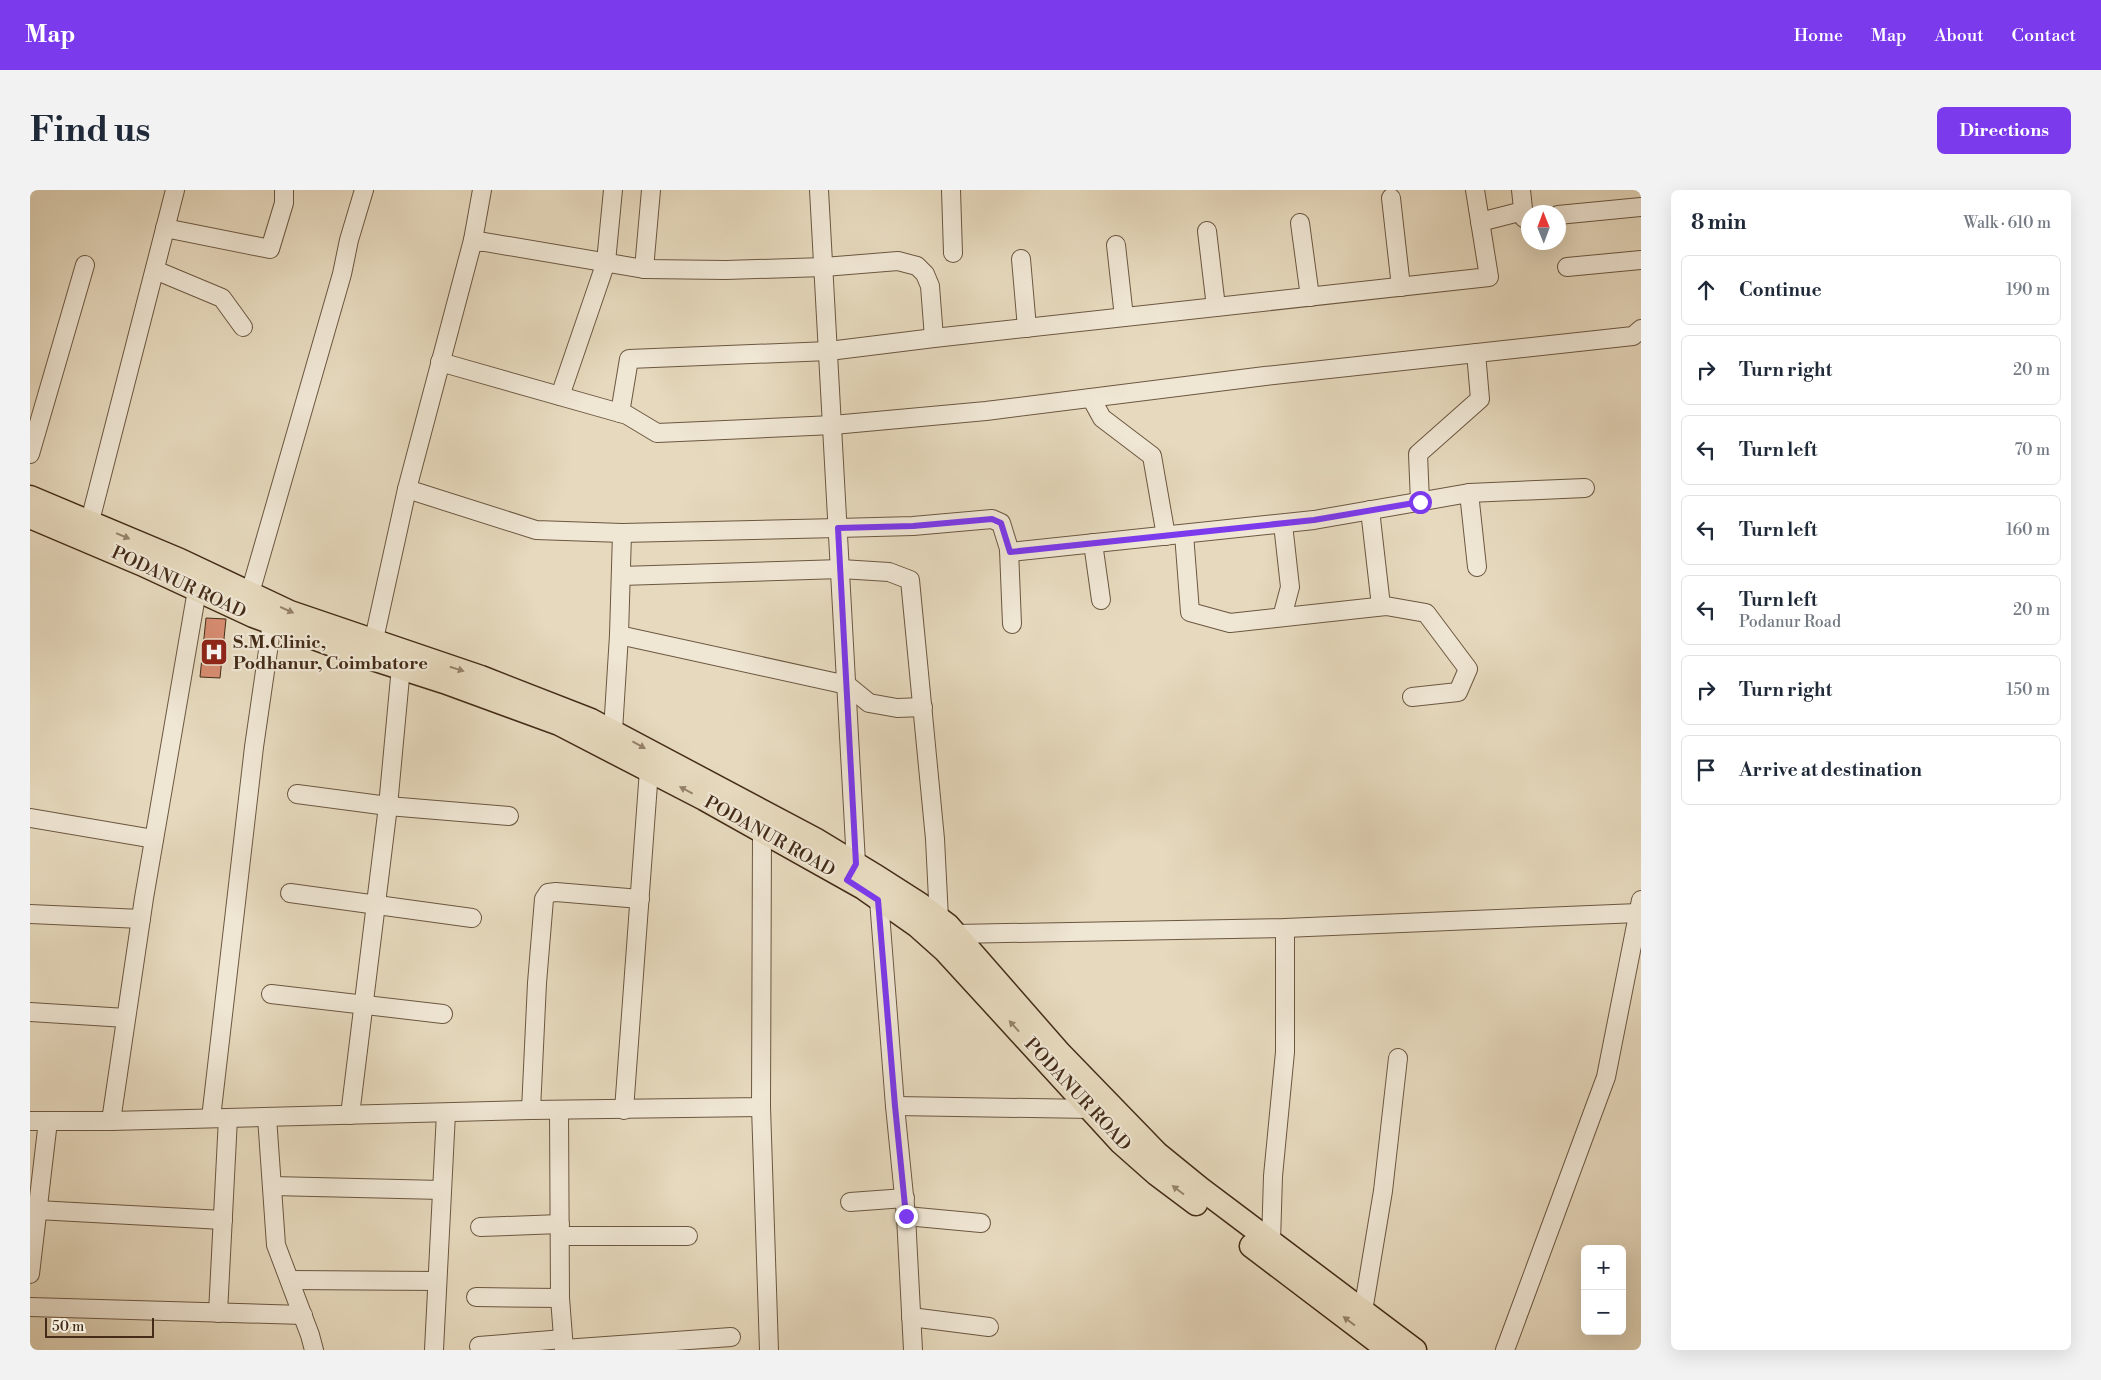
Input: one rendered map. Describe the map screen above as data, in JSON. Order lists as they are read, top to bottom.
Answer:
{
  "streets": {
    "main road": ["PODANUR ROAD"]
  },
  "places": {
    "hospital": ["S.M.Clinic, Podhanur, Coimbatore"]
  },
  "scale_bar": "50 m",
  "north": "top",
  "page": {
    "header": "Map",
    "nav": [
      "Home",
      "Map",
      "About",
      "Contact"
    ],
    "buttons": "Directions",
    "title": "Find us",
    "heading": ["8 min", "Walk · 610 m"],
    "list": [
      ["Continue", "190 m"],
      ["Turn right", "20 m"],
      ["Turn left", "70 m"],
      ["Turn left", "160 m"],
      ["Turn left", "Podanur Road", "20 m"],
      ["Turn right", "150 m"],
      "Arrive at destination"
    ],
    "map_buttons": ["+", "−"],
    "scale": "50 m"
  }
}
